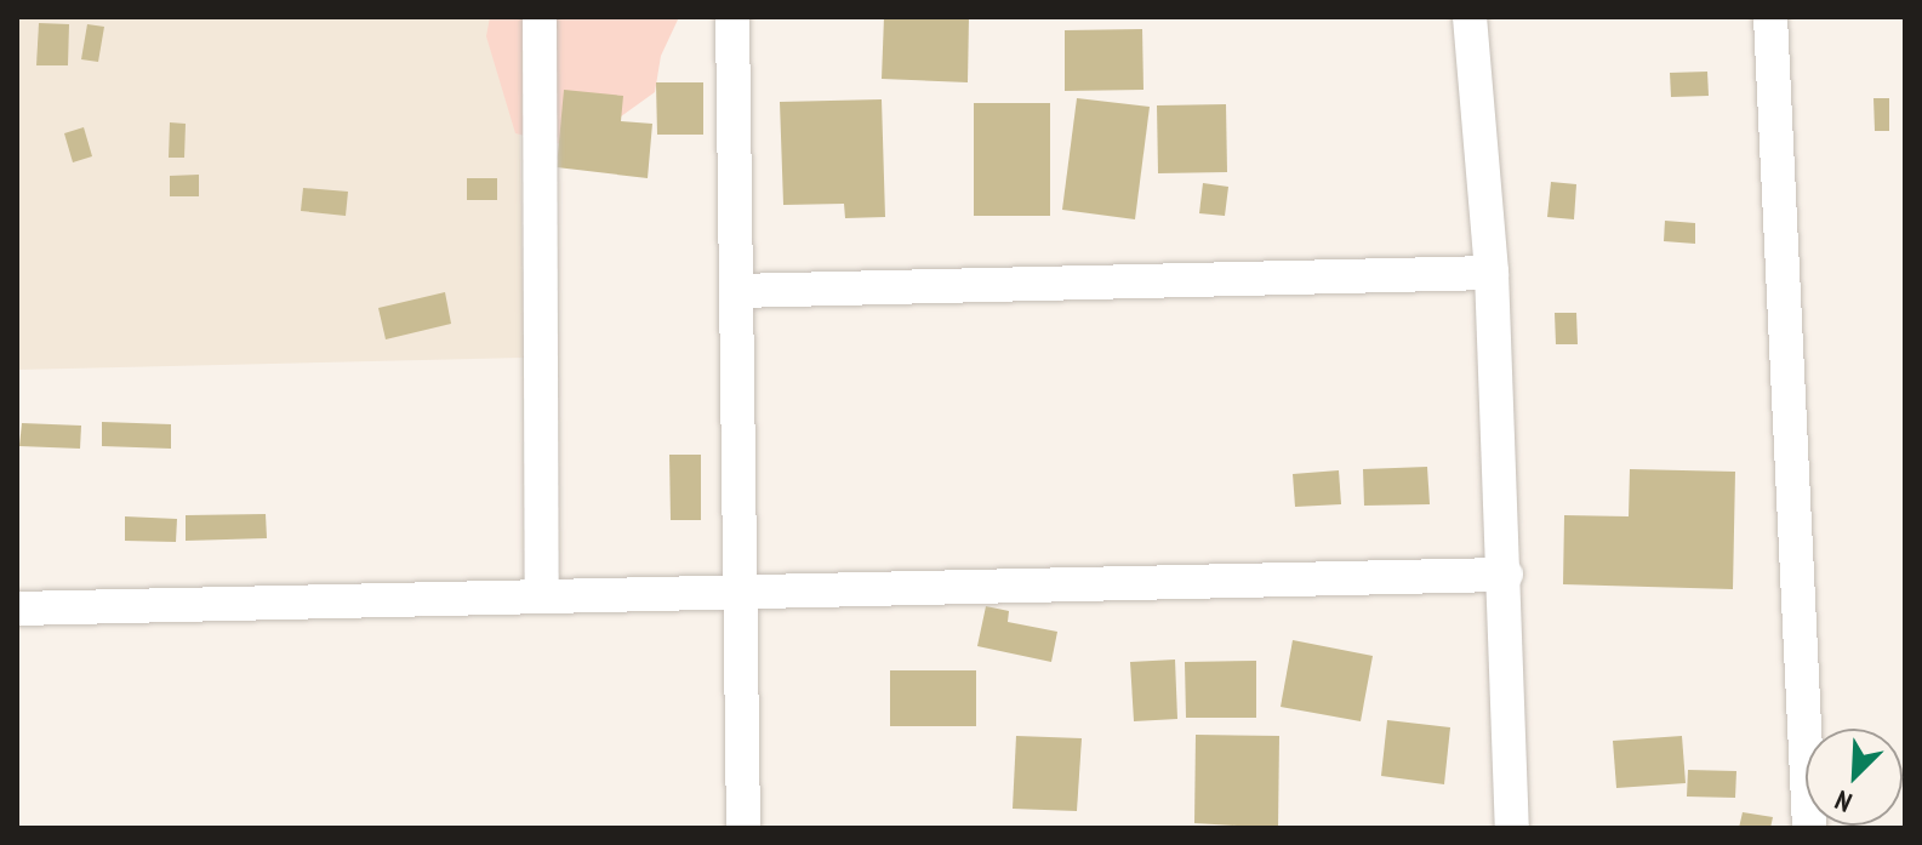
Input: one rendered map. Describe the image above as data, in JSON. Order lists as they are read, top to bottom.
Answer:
{
  "north": "bottom left"
}
